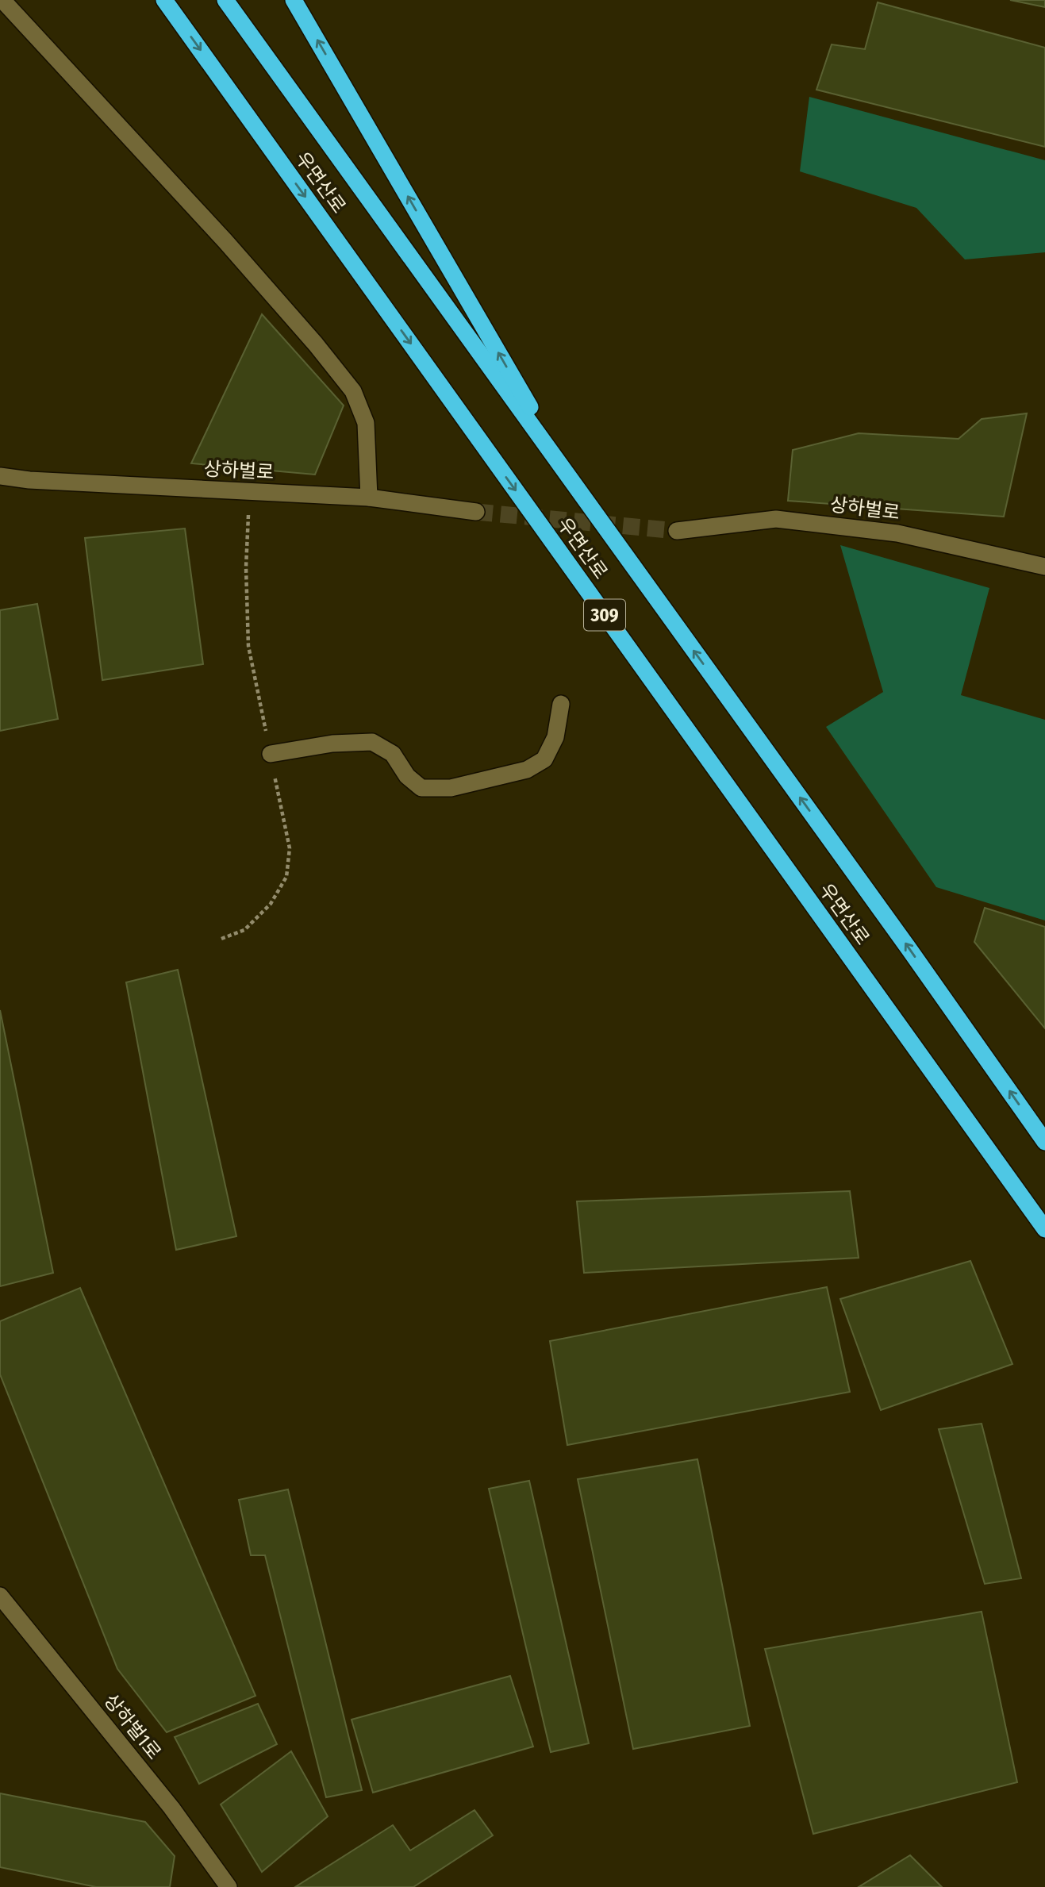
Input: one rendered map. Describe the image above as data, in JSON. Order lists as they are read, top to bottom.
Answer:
{
  "streets": {
    "highway": ["우면산로", "309"],
    "street": ["상하벌로", "상하벌1로"]
  }
}
